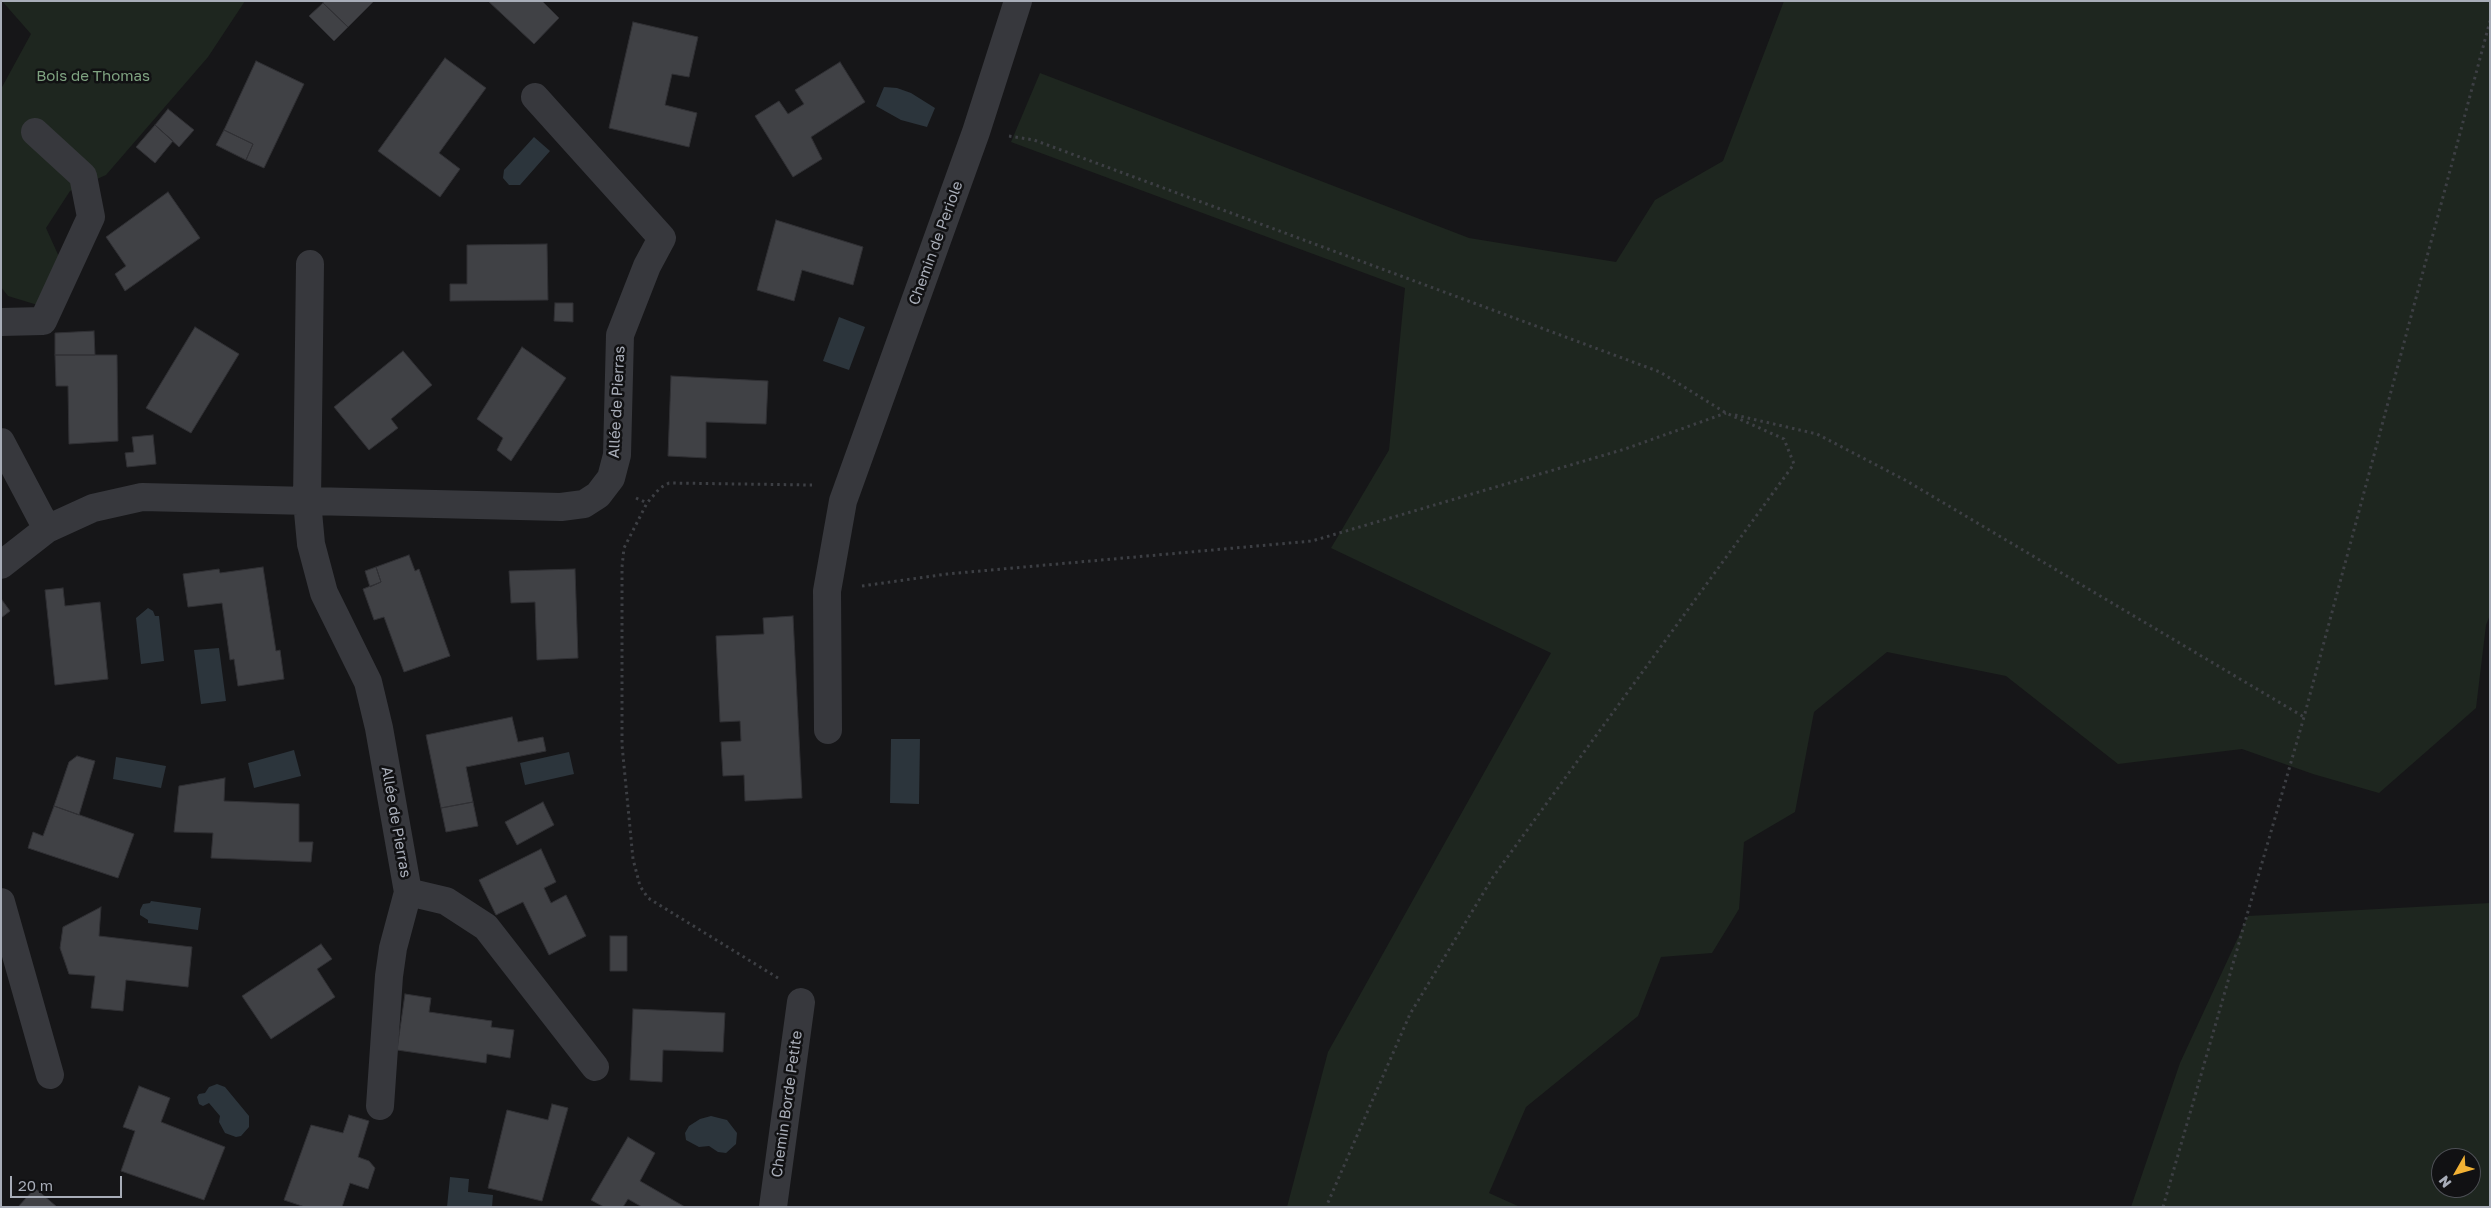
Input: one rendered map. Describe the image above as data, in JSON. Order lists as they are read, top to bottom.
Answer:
{
  "streets": {
    "street": ["Chemin de Periole", "Allée de Pierras", "Chemin Borde Petite"]
  },
  "parks": ["Bois de Thomas"],
  "scale_bar": "20 m",
  "north": "bottom left"
}
